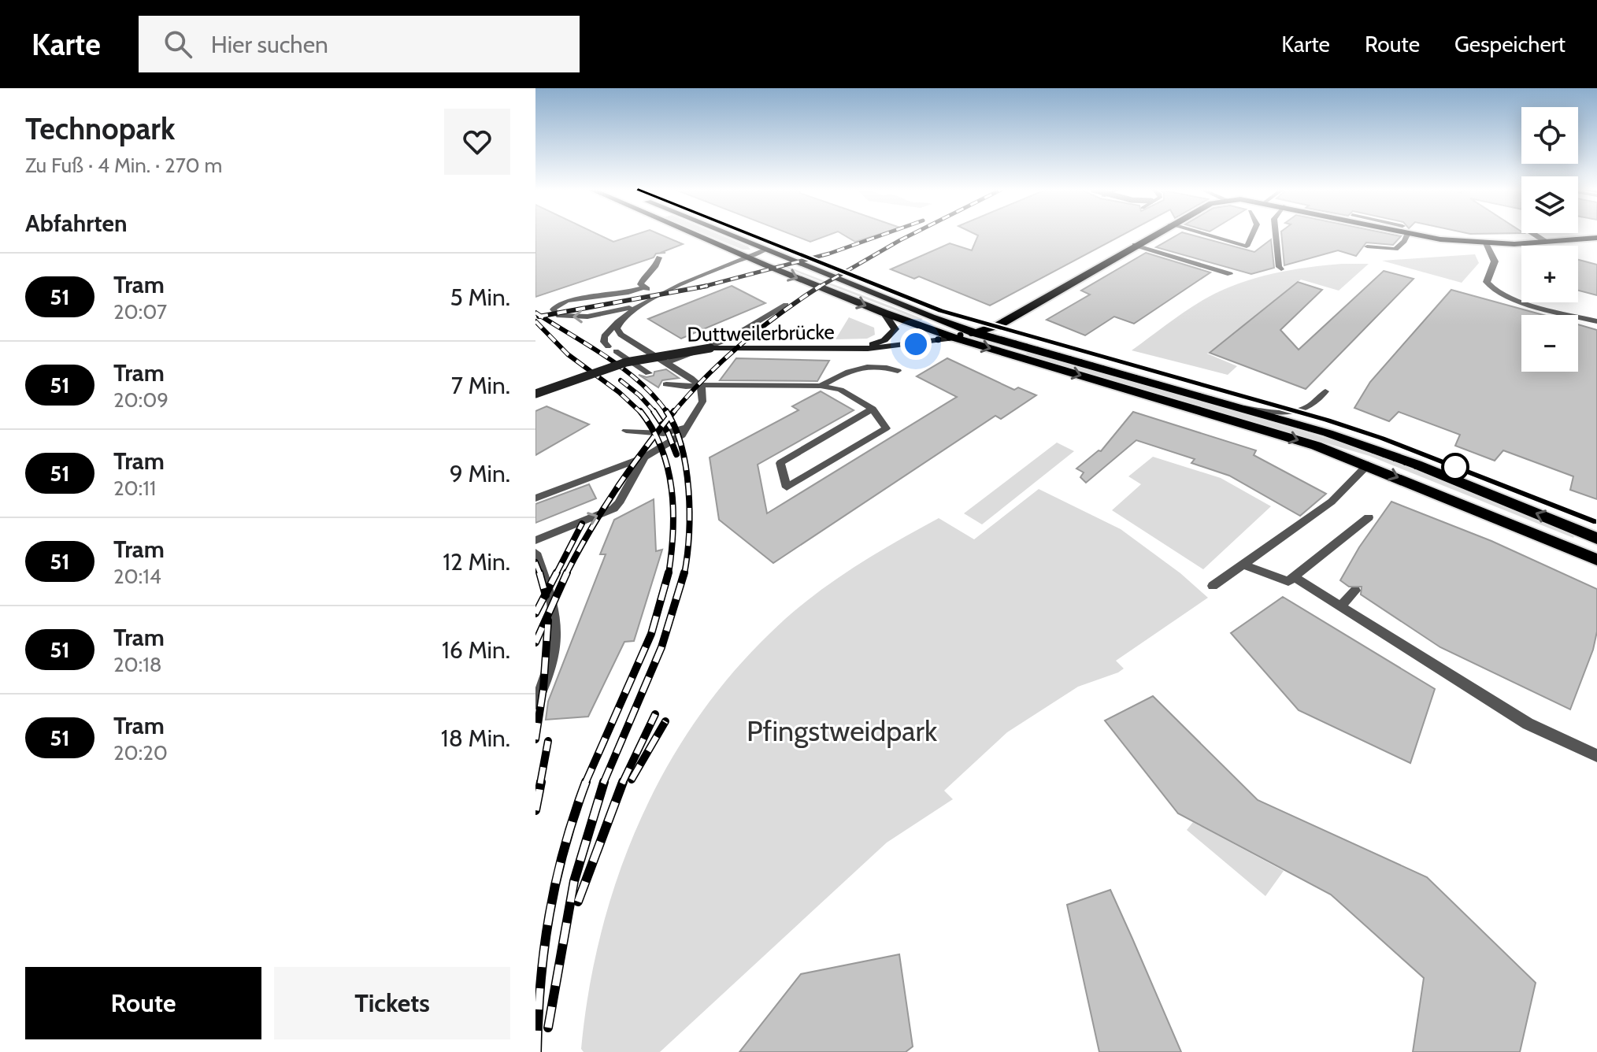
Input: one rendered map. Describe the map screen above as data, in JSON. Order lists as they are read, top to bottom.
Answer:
{
  "streets": {
    "street": ["Duttweilerbrücke"]
  },
  "parks": ["Pfingstweidpark"],
  "lines": ["tram line 51"],
  "page": {
    "header": "Karte",
    "search": "Hier suchen",
    "nav": ["Karte", "Route", "Gespeichert"],
    "heading": [
      ["Technopark", "Zu Fuß · 4 Min. · 270 m"],
      "Abfahrten"
    ],
    "map_buttons": ["+", "−"],
    "list": [
      {
        "mark": "51",
        "name": "Tram",
        "note": "20:07",
        "value": "5 Min."
      },
      {
        "mark": "51",
        "name": "Tram",
        "note": "20:09",
        "value": "7 Min."
      },
      {
        "mark": "51",
        "name": "Tram",
        "note": "20:11",
        "value": "9 Min."
      },
      {
        "mark": "51",
        "name": "Tram",
        "note": "20:14",
        "value": "12 Min."
      },
      {
        "mark": "51",
        "name": "Tram",
        "note": "20:18",
        "value": "16 Min."
      },
      {
        "mark": "51",
        "name": "Tram",
        "note": "20:20",
        "value": "18 Min."
      }
    ],
    "buttons": ["Route", "Tickets"]
  }
}
